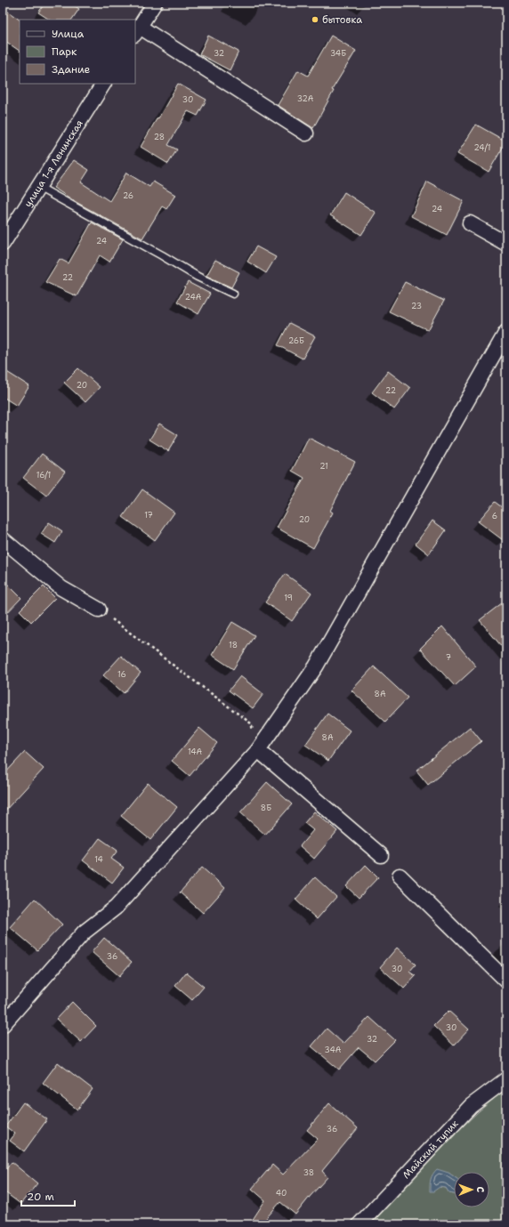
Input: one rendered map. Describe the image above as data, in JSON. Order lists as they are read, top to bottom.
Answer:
{
  "streets": {
    "street": ["улица 1-я Ленинская", "Майский тупик"]
  },
  "places": ["бытовка"],
  "house_numbers": [
    "32",
    "34Б",
    "32А",
    "30",
    "28",
    "24/1",
    "26",
    "24",
    "24",
    "22",
    "24А",
    "23",
    "26Б",
    "20",
    "22",
    "21",
    "16/1",
    "17",
    "6",
    "20",
    "19",
    "18",
    "7",
    "16",
    "8А",
    "8А",
    "14А",
    "8Б",
    "14",
    "36",
    "30",
    "30",
    "32",
    "34А",
    "36",
    "38",
    "40"
  ],
  "legend": ["Улица", "Парк", "Здание"],
  "scale_bar": "20 m",
  "north": "right"
}
